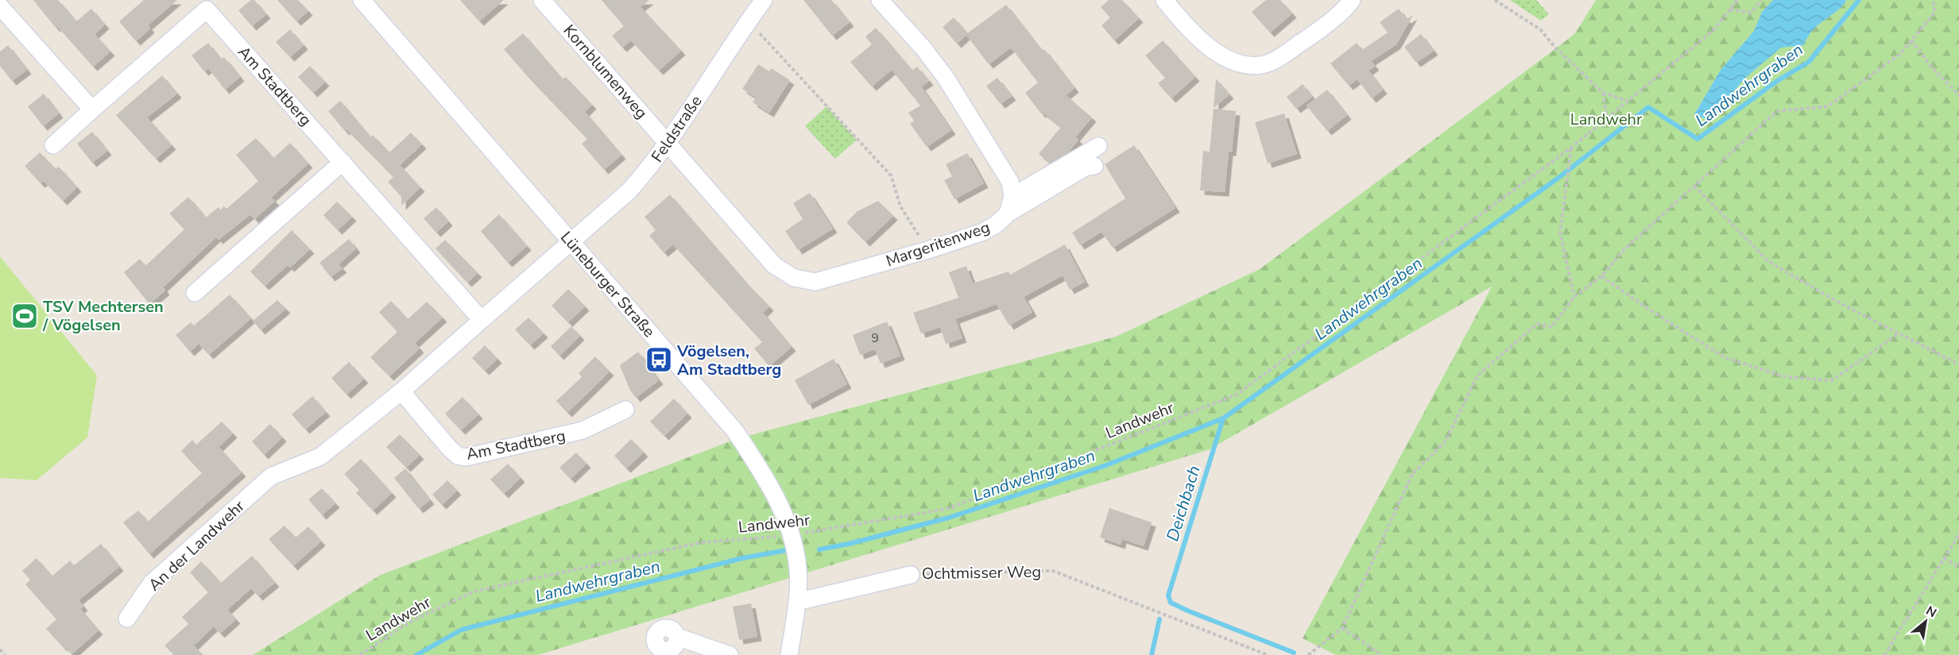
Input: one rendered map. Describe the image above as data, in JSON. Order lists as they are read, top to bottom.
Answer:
{
  "streets": {
    "street": [
      "Kornblumenweg",
      "Am Stadtberg",
      "Feldstraße",
      "Margeritenweg",
      "Lüneburger Straße",
      "An der Landwehr",
      "Ochtmisser Weg"
    ],
    "path": ["Landwehr"]
  },
  "crossings": [
    ["Kornblumenweg", "Feldstraße"],
    ["Kornblumenweg", "Margeritenweg"],
    ["Am Stadtberg", "An der Landwehr"],
    ["Feldstraße", "Margeritenweg"],
    ["Feldstraße", "Lüneburger Straße"],
    ["Lüneburger Straße", "Landwehr"],
    ["Lüneburger Straße", "Ochtmisser Weg"]
  ],
  "water": ["Landwehrgraben", "Deichbach"],
  "parks": ["Landwehr"],
  "places": {
    "sports": ["TSV Mechtersen / Vögelsen"],
    "bus stop": ["Vögelsen, Am Stadtberg"]
  },
  "house_numbers": ["9"],
  "north": "top right"
}
